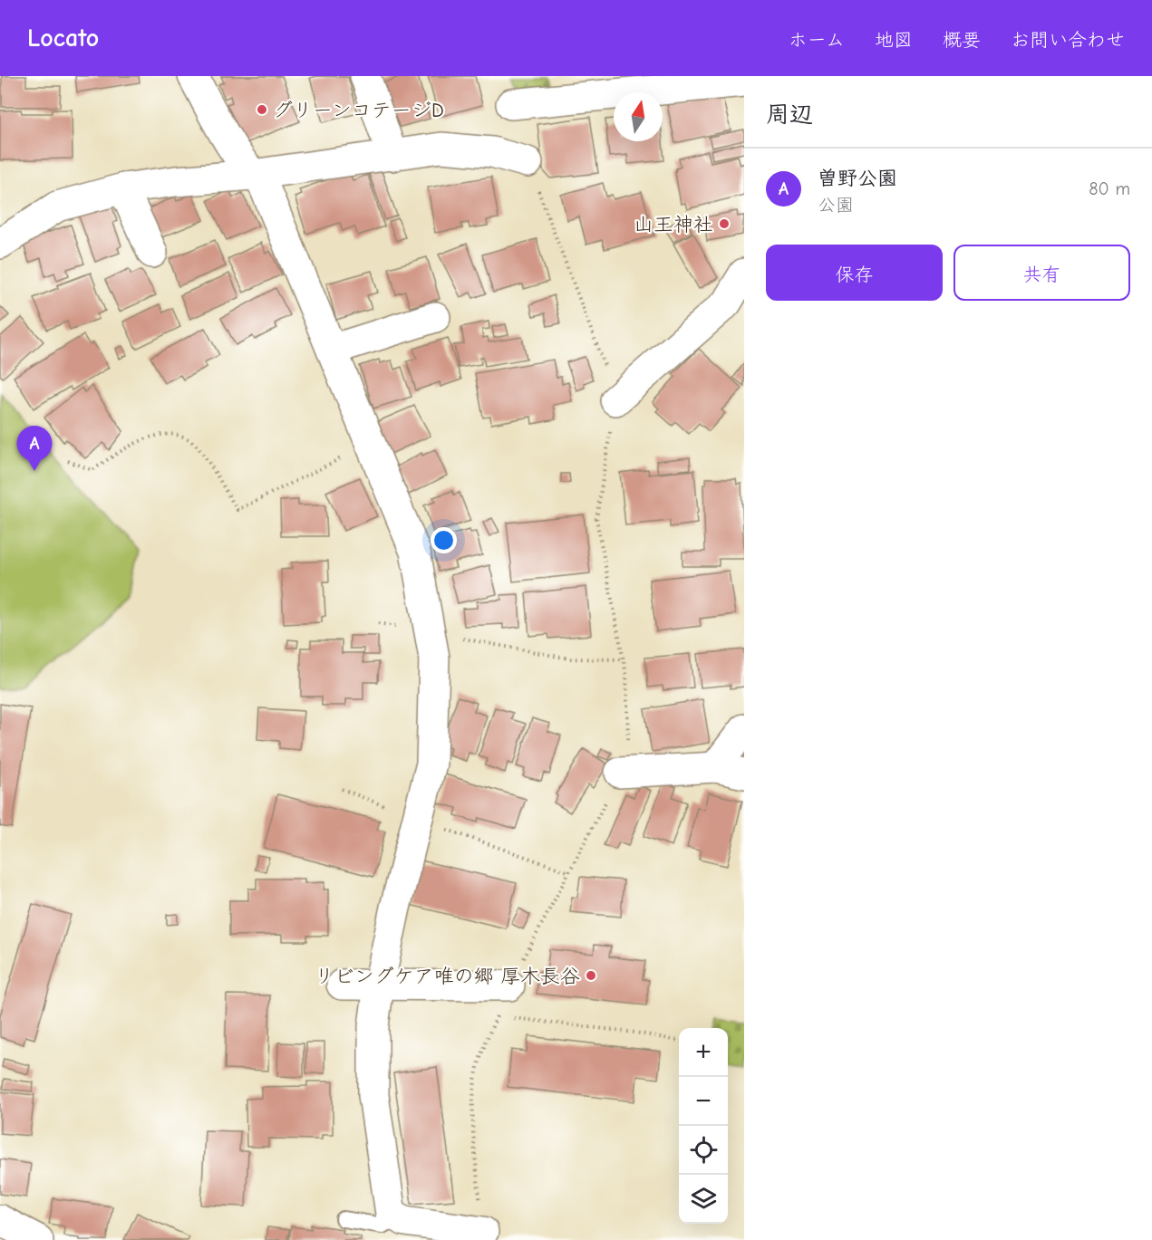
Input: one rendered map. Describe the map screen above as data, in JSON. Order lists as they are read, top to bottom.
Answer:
{
  "places": ["グリーンコテージD", "山王神社", "リビングケア唯の郷 厚木長谷"],
  "north": "top",
  "page": {
    "header": "Locato",
    "nav": [
      "ホーム",
      "地図",
      "概要",
      "お問い合わせ"
    ],
    "heading": "周辺",
    "list": [
      {
        "mark": "A",
        "name": "曽野公園",
        "note": "公園",
        "value": "80 m"
      }
    ],
    "buttons": ["保存", "共有"],
    "pins": "A",
    "map_buttons": ["+", "−"]
  }
}
